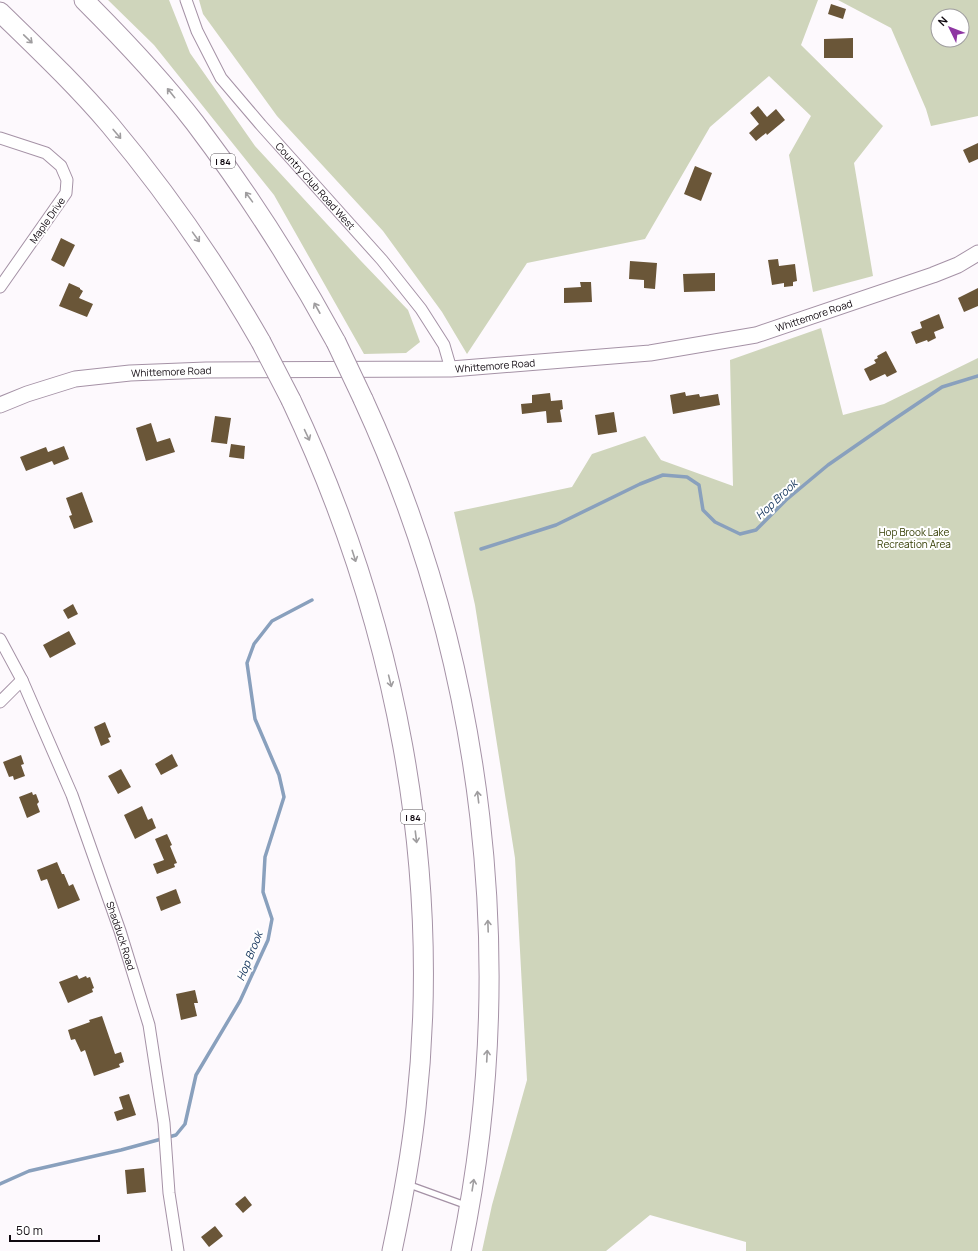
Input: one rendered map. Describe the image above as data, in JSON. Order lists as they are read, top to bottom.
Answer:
{
  "streets": {
    "highway": ["I 84"],
    "main road": ["Whittemore Road"],
    "street": ["Country Club Road West", "Maple Drive", "Shadduck Road"]
  },
  "crossings": [
    ["Country Club Road West", "Whittemore Road"]
  ],
  "water": ["Hop Brook"],
  "parks": ["Hop Brook Lake Recreation Area"],
  "scale_bar": "50 m",
  "north": "top left"
}
